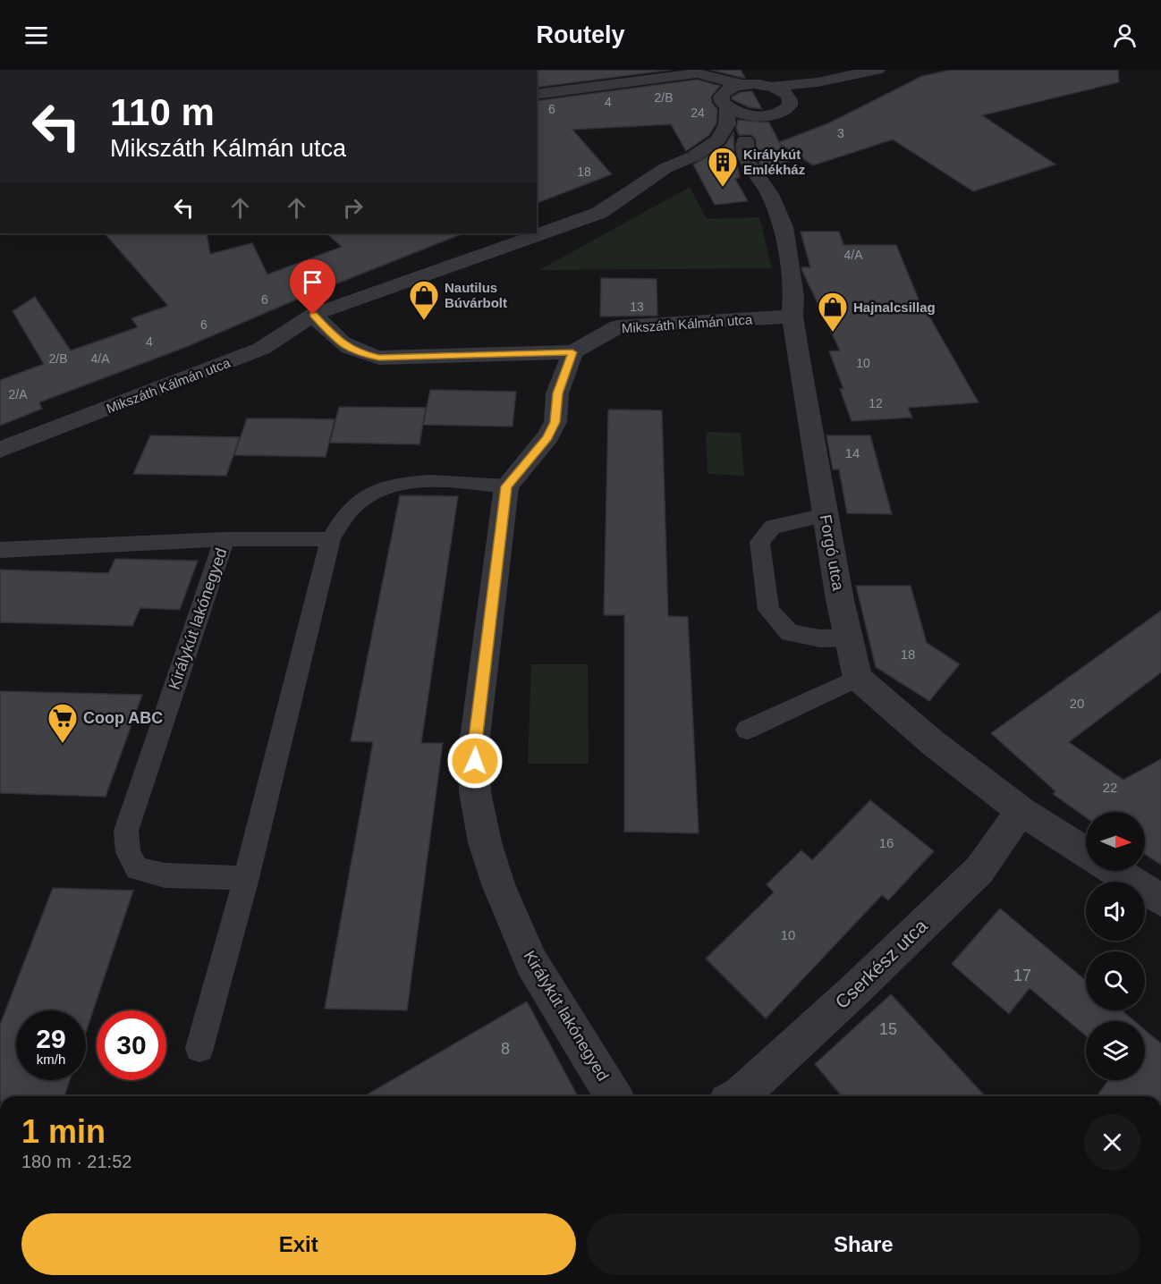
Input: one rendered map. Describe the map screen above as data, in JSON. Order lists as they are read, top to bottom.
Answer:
{
  "streets": {
    "street": [
      "Mikszáth Kálmán utca",
      "Forgó utca",
      "Királykút lakónegyed",
      "Cserkész utca"
    ]
  },
  "crossings": [
    ["Mikszáth Kálmán utca", "Forgó utca"]
  ],
  "places": {
    "building": ["Királykút Emlékház"],
    "shop": ["Nautilus Búvárbolt", "Hajnalcsillag"],
    "supermarket": ["Coop ABC"]
  },
  "house_numbers": [
    "2/B",
    "4",
    "6",
    "24",
    "3",
    "18",
    "4/A",
    "6",
    "13",
    "6",
    "4",
    "2/B",
    "4/A",
    "10",
    "2/A",
    "12",
    "14",
    "18",
    "20",
    "22",
    "16",
    "10",
    "17",
    "15",
    "8"
  ],
  "north": "right",
  "page": {
    "header": "Routely",
    "turn": ["110 m", "Mikszáth Kálmán utca"],
    "speed": "29 km/h",
    "limit": "30",
    "heading": ["1 min", "180 m · 21:52"],
    "buttons": ["Exit", "Share"]
  }
}
